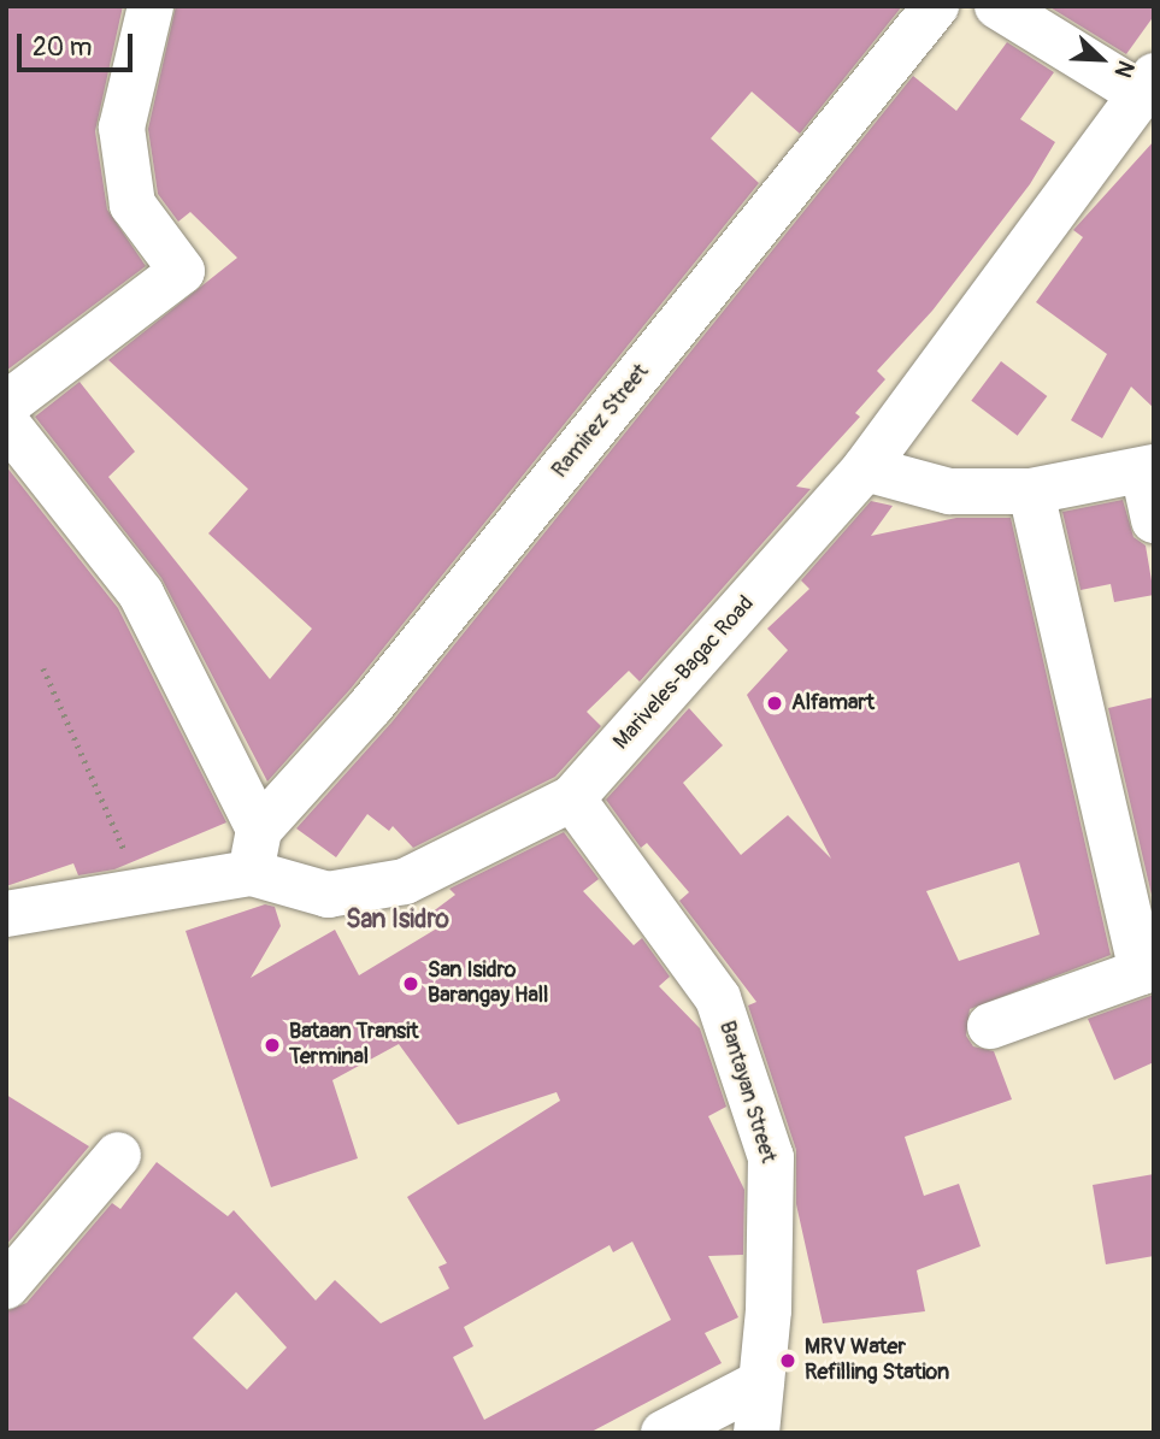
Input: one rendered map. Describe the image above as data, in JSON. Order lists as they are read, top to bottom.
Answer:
{
  "streets": {
    "street": ["Ramirez Street", "Mariveles-Bagac Road", "Bantayan Street"]
  },
  "crossings": [
    ["Ramirez Street", "Mariveles-Bagac Road"],
    ["Mariveles-Bagac Road", "Bantayan Street"]
  ],
  "districts": ["San Isidro"],
  "places": [
    "Alfamart",
    "San Isidro Barangay Hall",
    "Bataan Transit Terminal",
    "MRV Water Refilling Station"
  ],
  "scale_bar": "20 m",
  "north": "bottom right"
}
